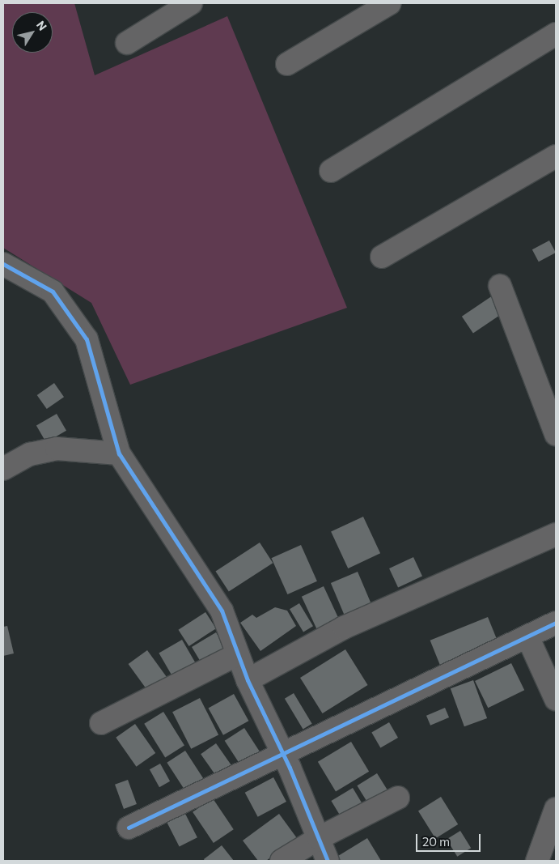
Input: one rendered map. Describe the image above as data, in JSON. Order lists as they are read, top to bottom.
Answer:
{
  "scale_bar": "20 m",
  "north": "top right"
}
